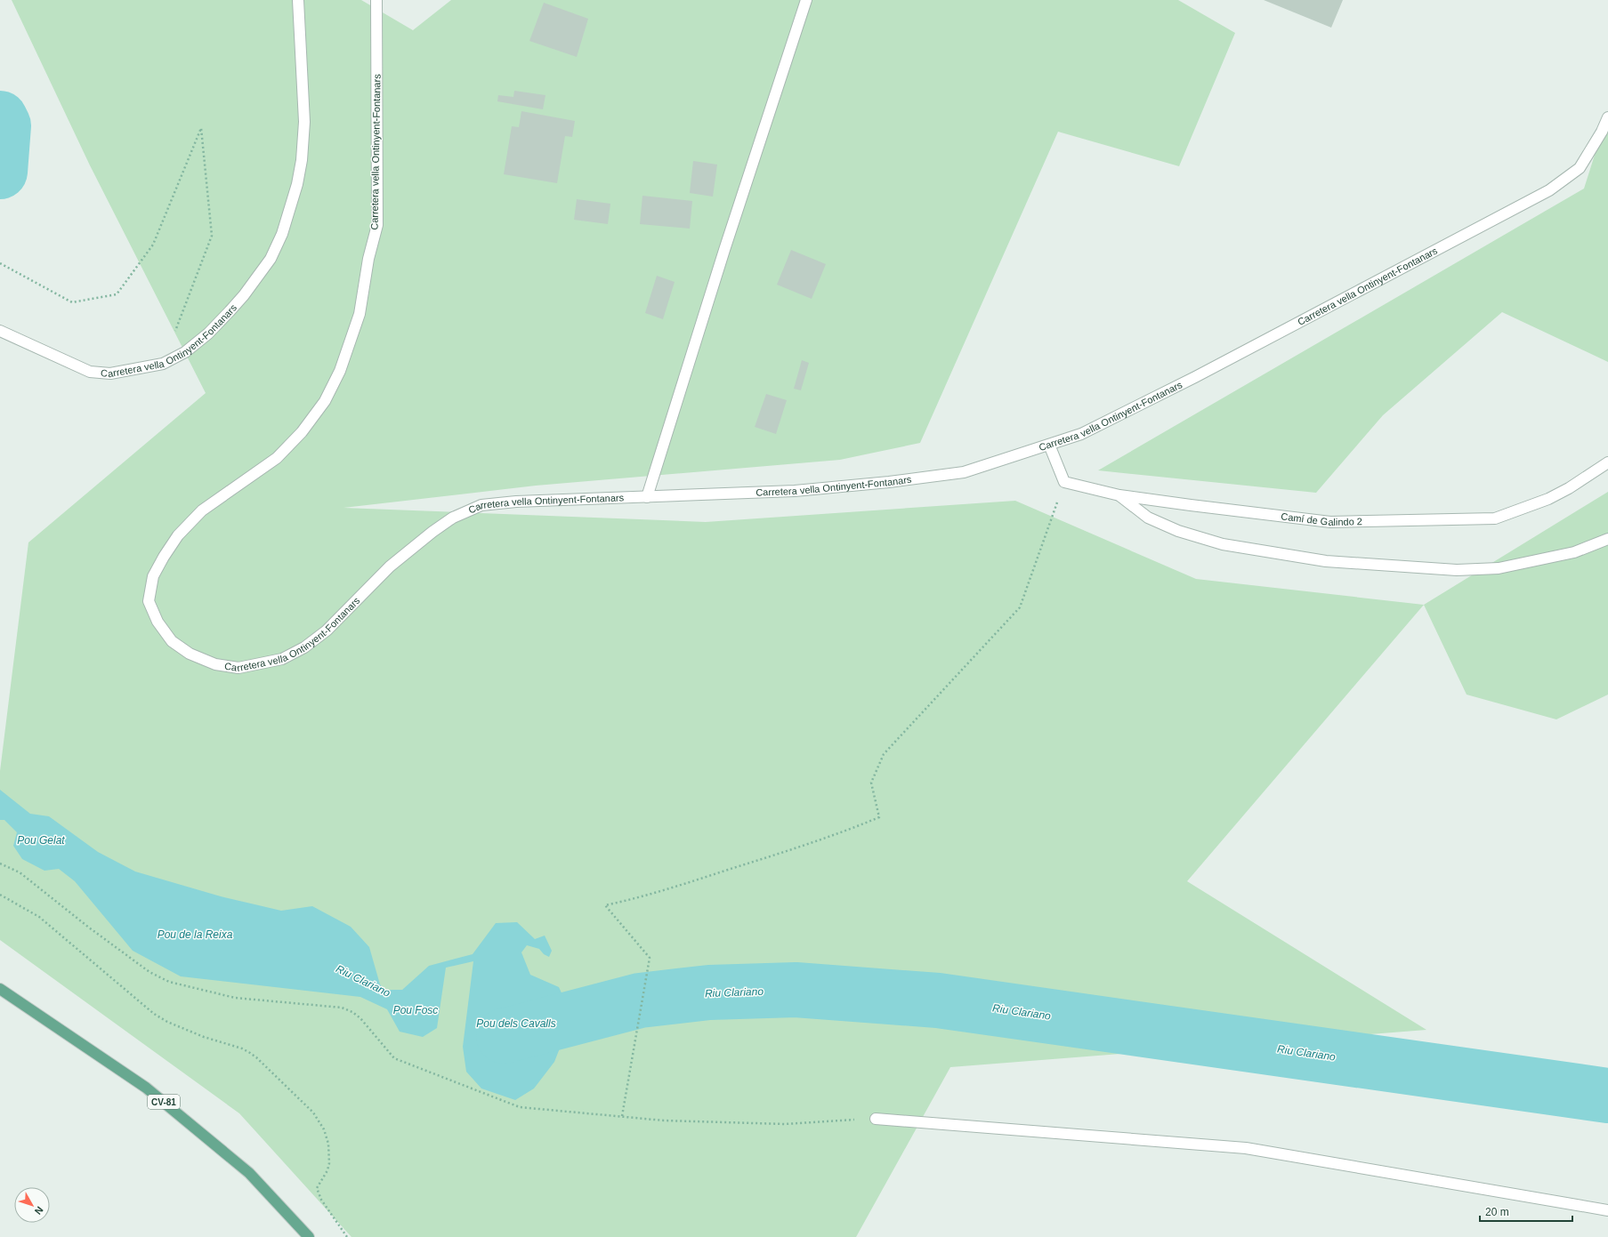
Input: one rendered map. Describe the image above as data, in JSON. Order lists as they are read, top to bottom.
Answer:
{
  "streets": {
    "main road": ["CV-81"],
    "street": ["Carretera vella Ontinyent-Fontanars", "Camí de Galindo 2"]
  },
  "water": [
    "Pou Gelat",
    "Pou de la Reixa",
    "Riu Clariano",
    "Pou Fosc",
    "Pou dels Cavalls"
  ],
  "scale_bar": "20 m",
  "north": "bottom right"
}
